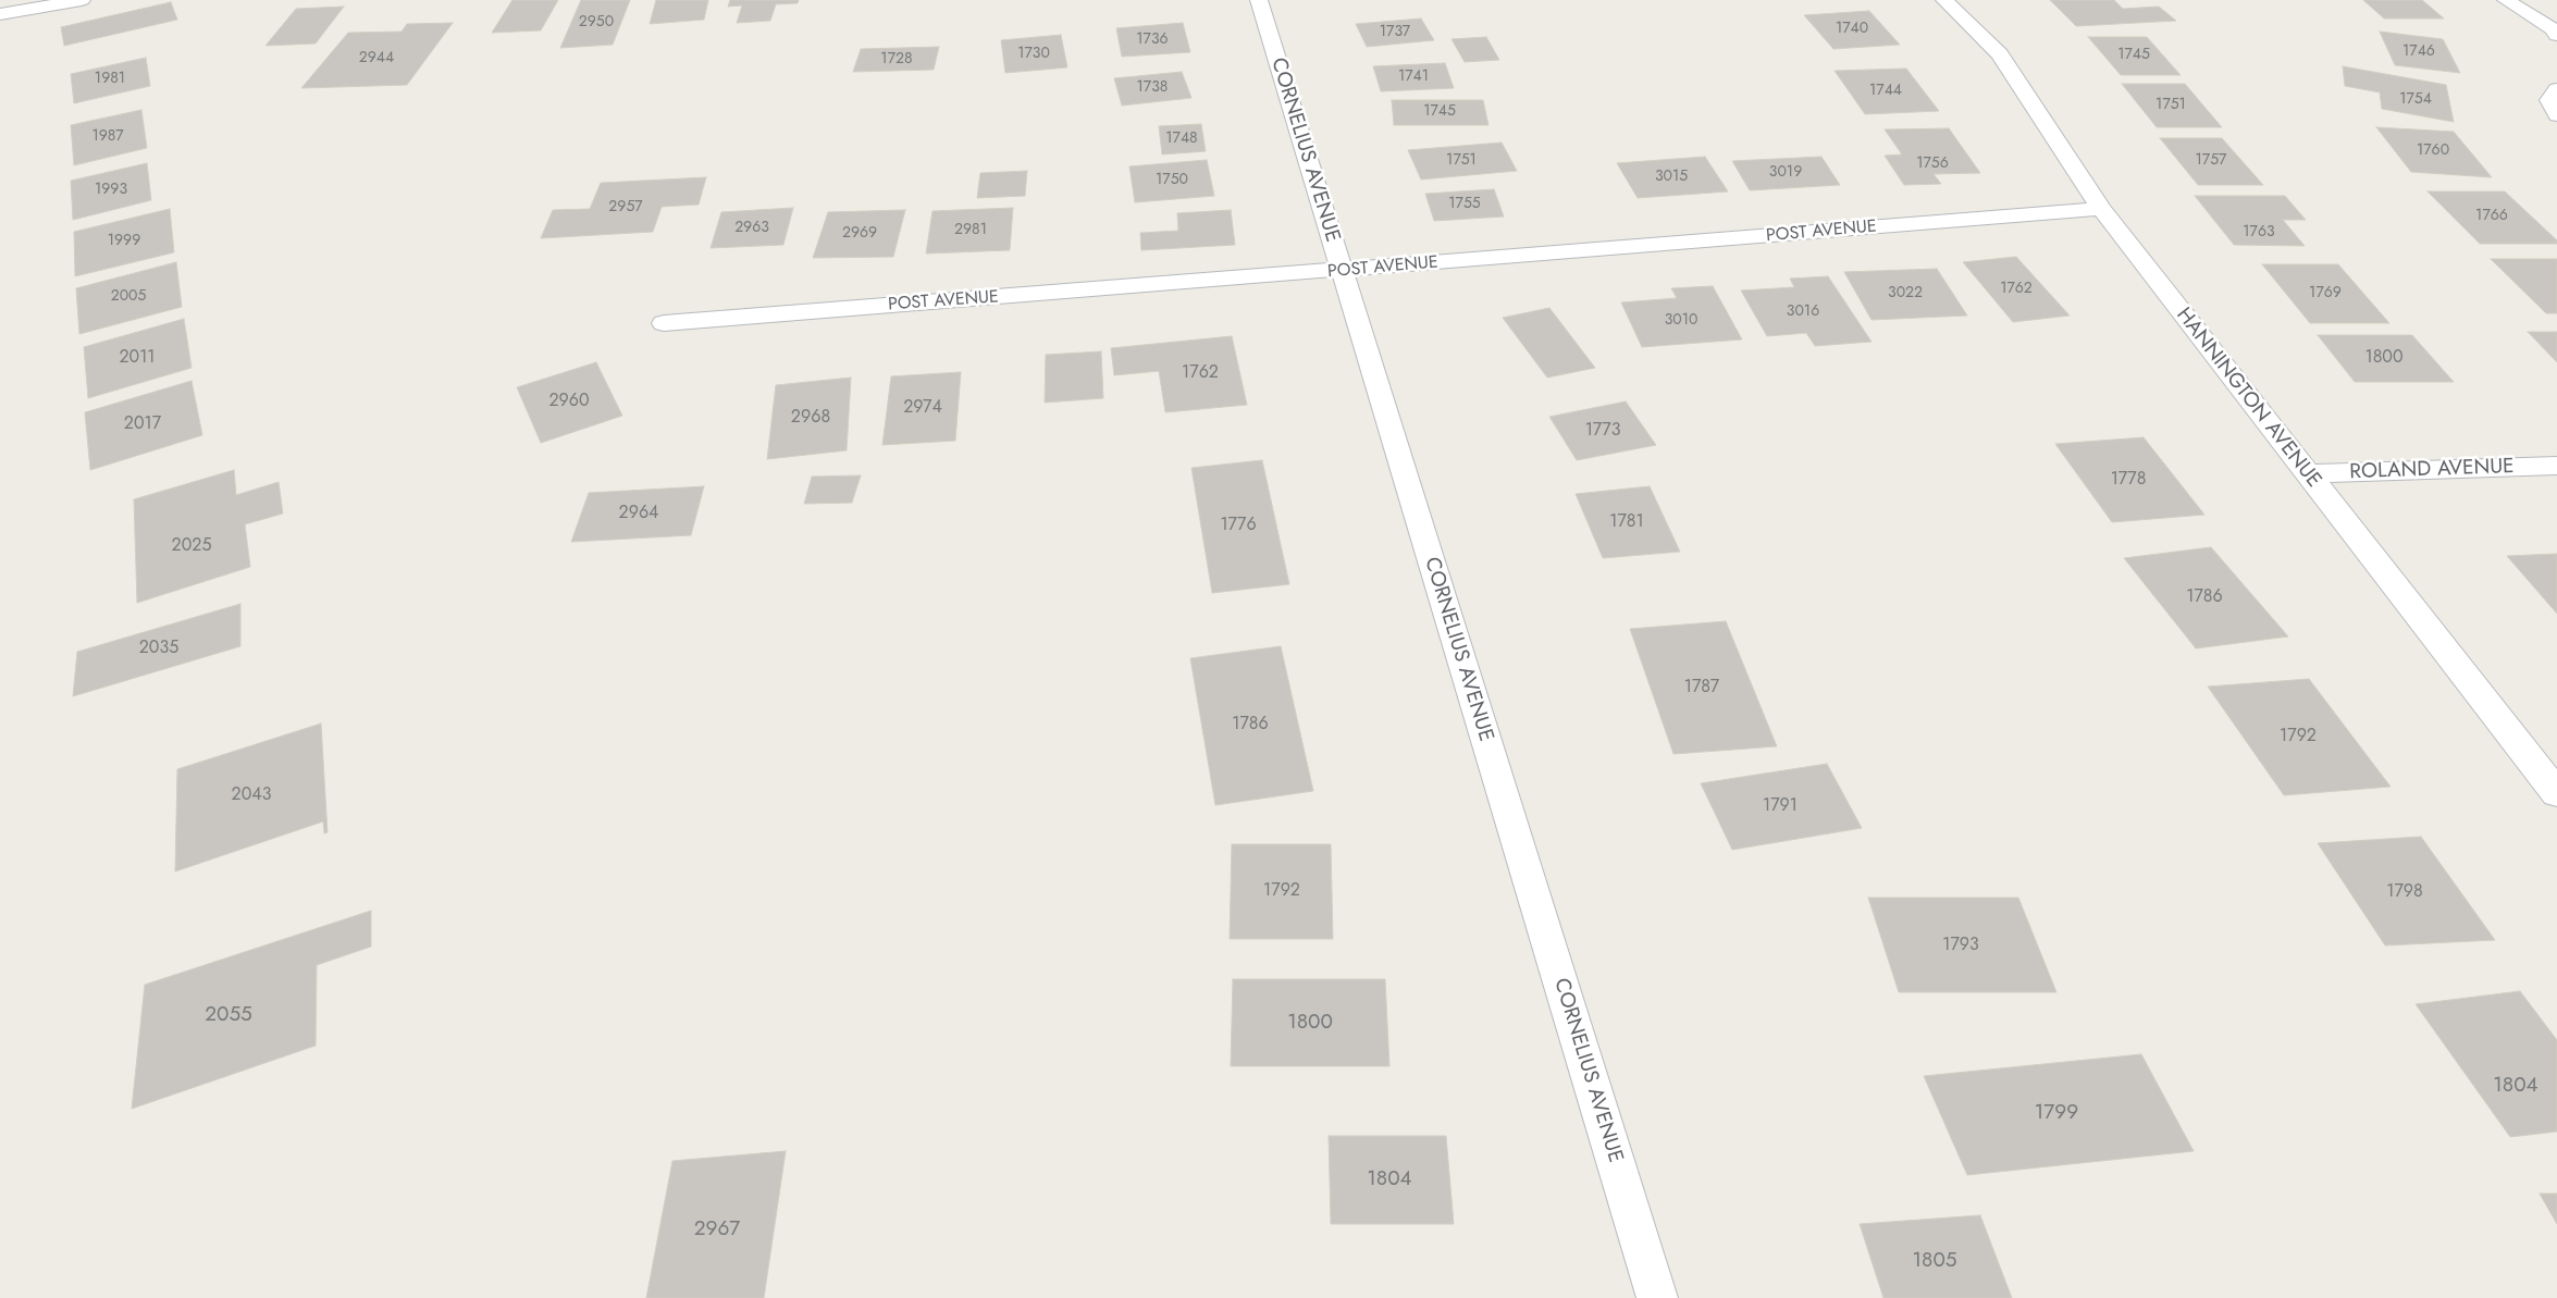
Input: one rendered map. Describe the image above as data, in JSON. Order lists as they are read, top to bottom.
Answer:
{
  "streets": {
    "street": [
      "CORNELIUS AVENUE",
      "POST AVENUE",
      "HANNINGTON AVENUE",
      "ROLAND AVENUE"
    ]
  },
  "crossings": [
    ["CORNELIUS AVENUE", "POST AVENUE"],
    ["POST AVENUE", "HANNINGTON AVENUE"],
    ["HANNINGTON AVENUE", "ROLAND AVENUE"]
  ],
  "house_numbers": [
    "2950",
    "1740",
    "1737",
    "1736",
    "1746",
    "1730",
    "1745",
    "2944",
    "1728",
    "1741",
    "1981",
    "1738",
    "1744",
    "1754",
    "1751",
    "1745",
    "1987",
    "1748",
    "1760",
    "1751",
    "1757",
    "1756",
    "3019",
    "3015",
    "1750",
    "1993",
    "1755",
    "2957",
    "1766",
    "2963",
    "2981",
    "1763",
    "2969",
    "1999",
    "1762",
    "3022",
    "1769",
    "2005",
    "3016",
    "3010",
    "2011",
    "1800",
    "1762",
    "2960",
    "2974",
    "2968",
    "2017",
    "1773",
    "1778",
    "2964",
    "1781",
    "1776",
    "2025",
    "1786",
    "2035",
    "1787",
    "1786",
    "1792",
    "2043",
    "1791",
    "1792",
    "1798",
    "1793",
    "2055",
    "1800",
    "1804",
    "1799",
    "1804",
    "2967",
    "1805"
  ]
}
